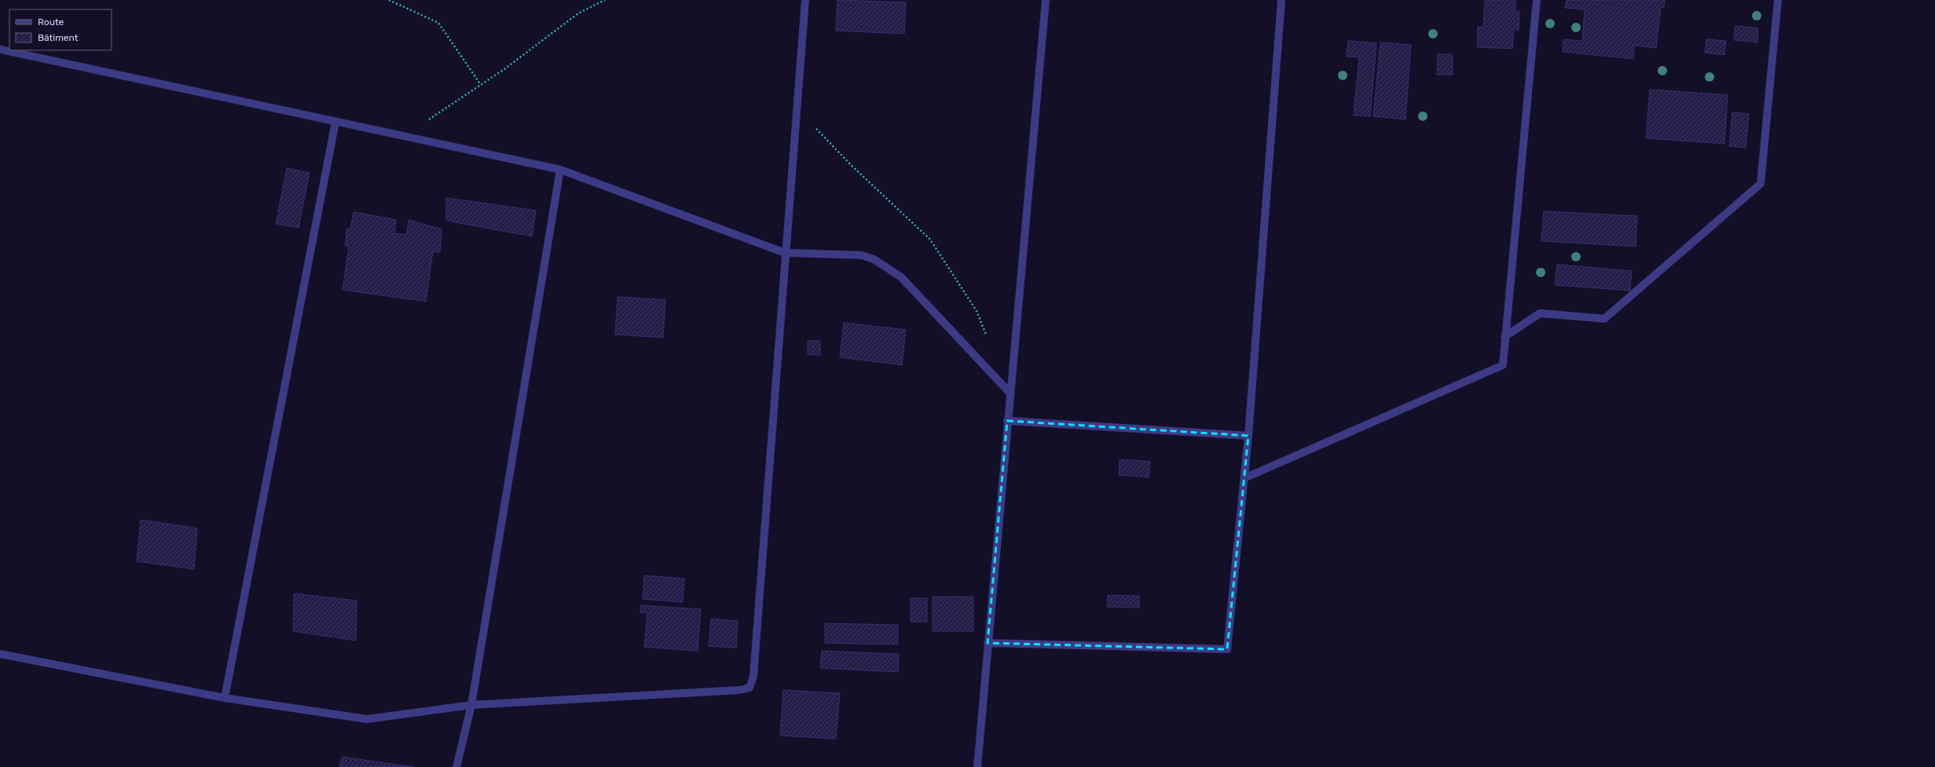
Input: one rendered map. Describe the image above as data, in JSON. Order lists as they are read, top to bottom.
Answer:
{
  "legend": ["Route", "Bâtiment"]
}
